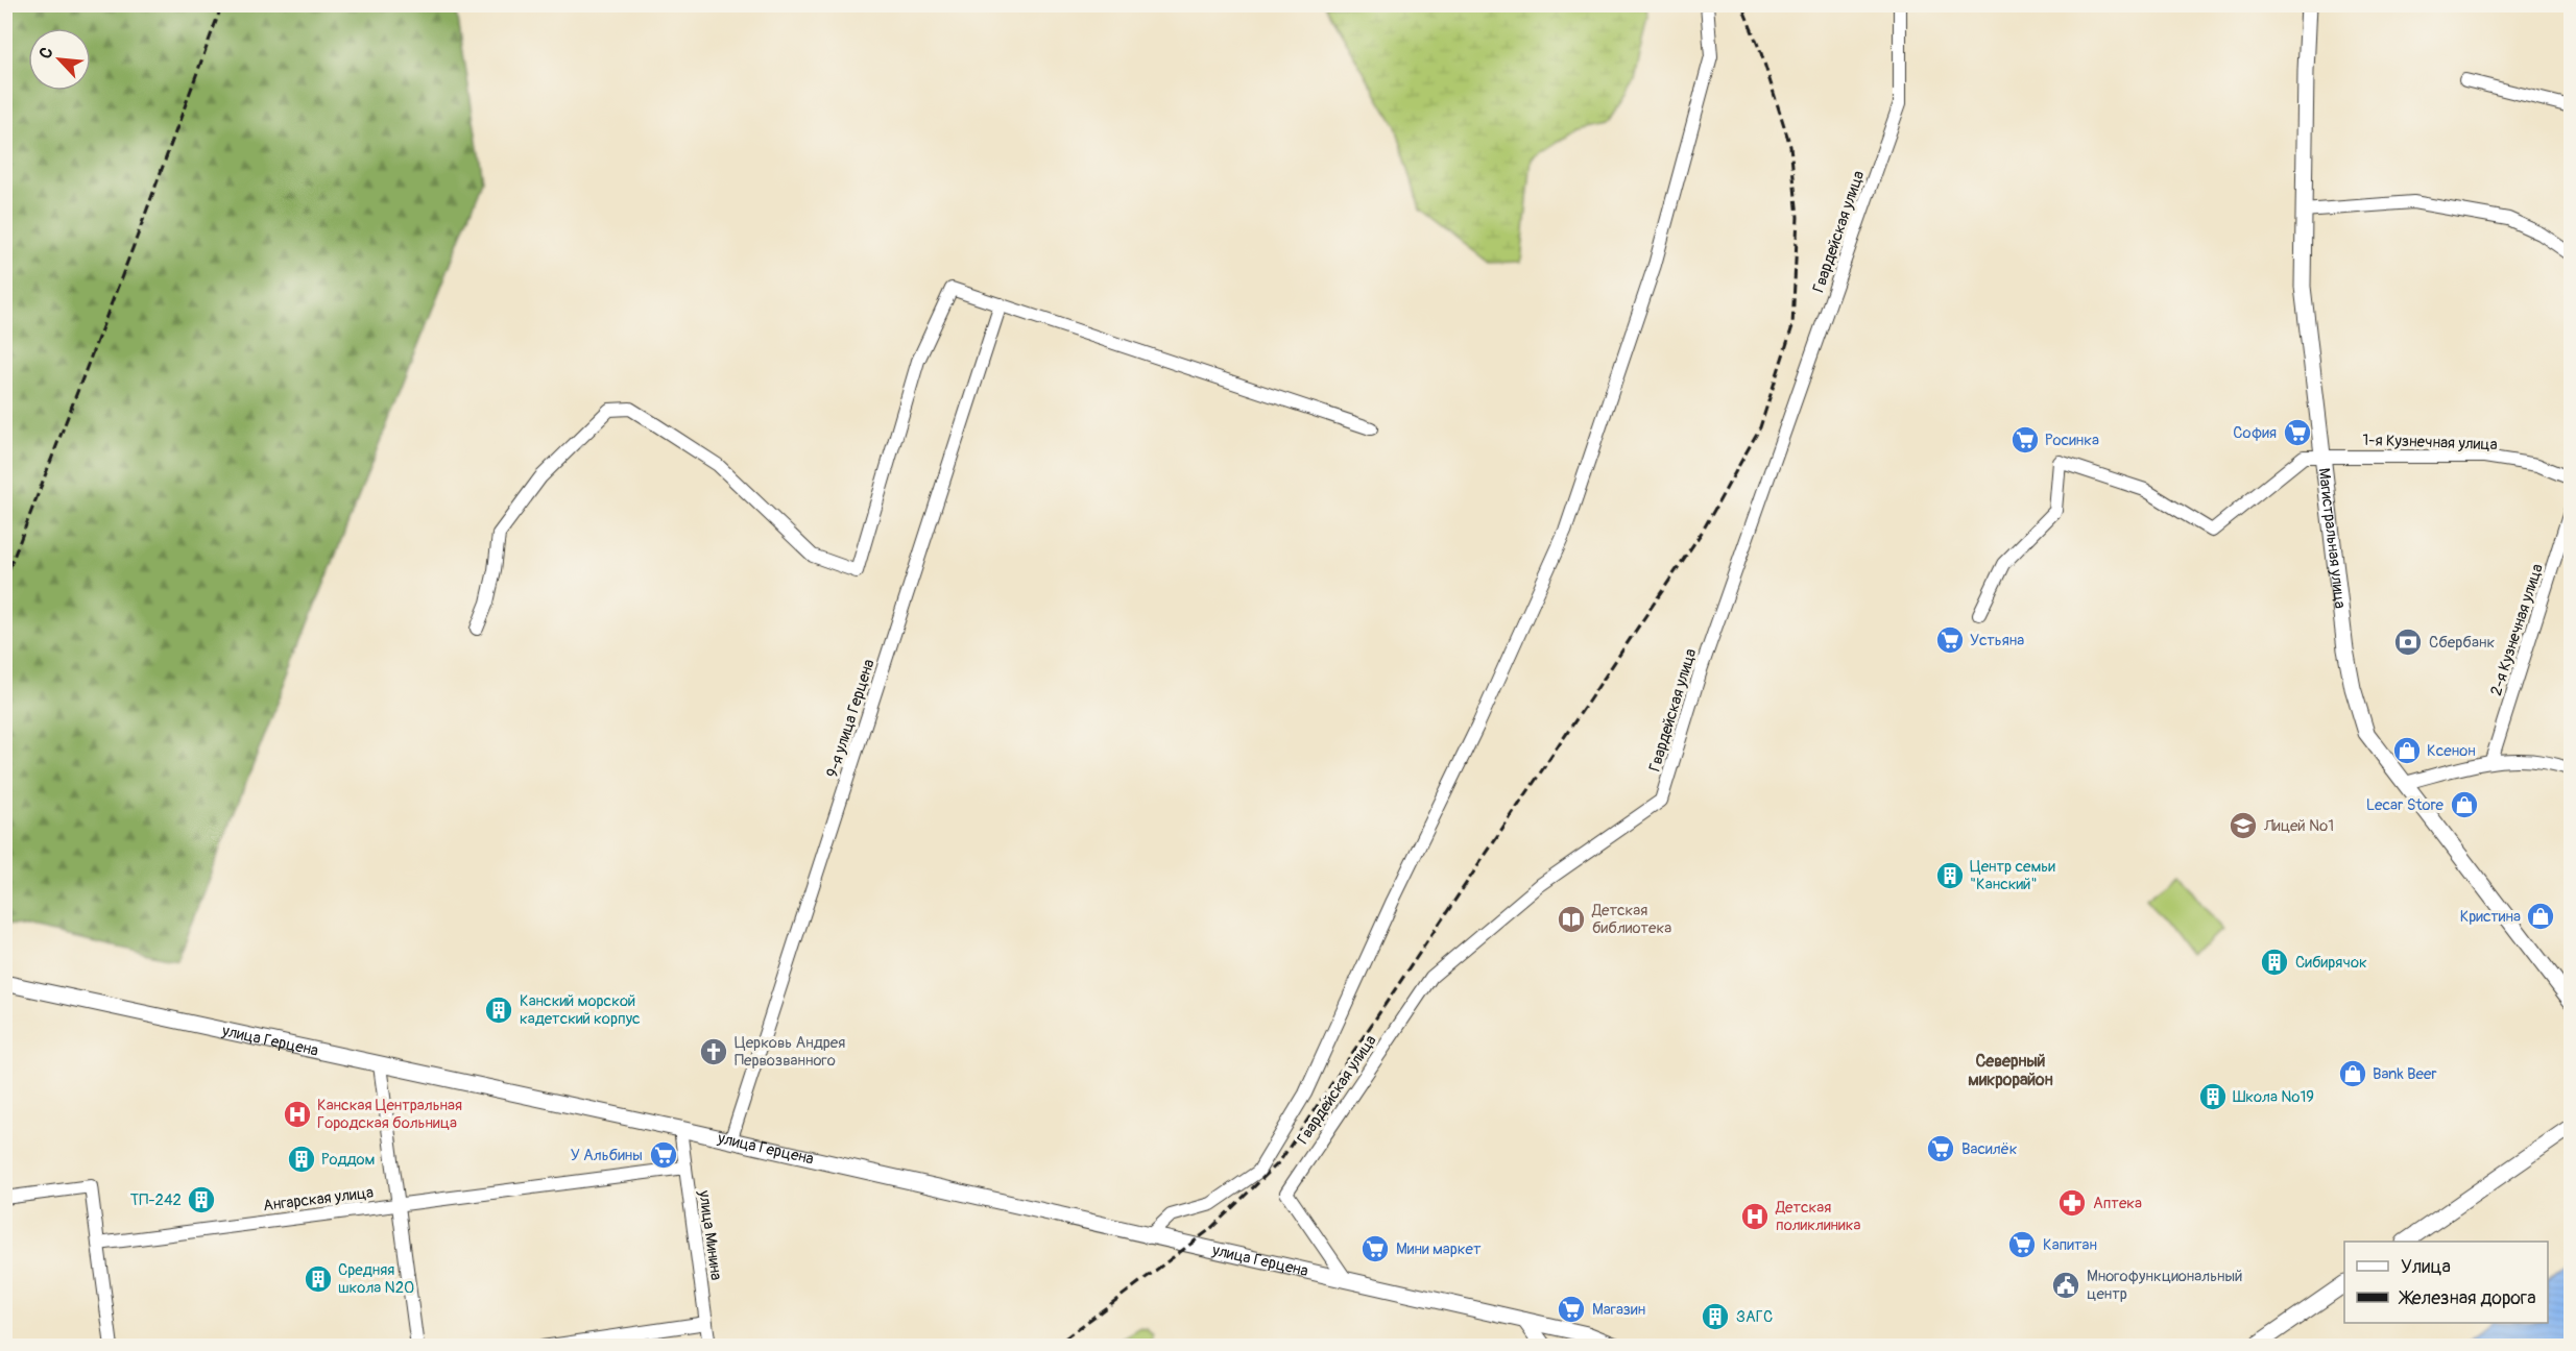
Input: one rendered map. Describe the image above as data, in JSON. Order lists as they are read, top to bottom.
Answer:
{
  "streets": {
    "main road": ["Магистральная улица", "улица Герцена"],
    "street": [
      "Гвардейская улица",
      "1-я Кузнечная улица",
      "2-я Кузнечная улица",
      "9-я улица Герцена",
      "Ангарская улица",
      "улица Минина"
    ]
  },
  "crossings": [
    ["Гвардейская улица", "улица Герцена"],
    ["1-я Кузнечная улица", "Магистральная улица"],
    ["9-я улица Герцена", "улица Герцена"],
    ["улица Герцена", "улица Минина"],
    ["Ангарская улица", "улица Минина"]
  ],
  "districts": ["Северный микрорайон"],
  "places": {
    "supermarket": [
      "София",
      "Росинка",
      "Устьяна",
      "Василёк",
      "У Альбины",
      "Капитан",
      "Мини маркет",
      "Магазин"
    ],
    "bank": ["Сбербанк"],
    "shop": [
      "Ксенон",
      "Lecar Store",
      "Кристина",
      "Bank Beer"
    ],
    "school or university": ["Лицей №1"],
    "building": [
      "Центр семьи \"Канский\"",
      "Сибирячок",
      "Канский морской кадетский корпус",
      "Школа №19",
      "Роддом",
      "ТП-242",
      "Средняя школа N20",
      "ЗАГС"
    ],
    "library": ["Детская библиотека"],
    "church": ["Церковь Андрея Первозванного"],
    "hospital": ["Канская Центральная Городская больница", "Детская поликлиника"],
    "pharmacy": ["Аптека"],
    "public building": ["Многофункциональный центр"]
  },
  "legend": ["Улица", "Железная дорога"],
  "north": "top left"
}
